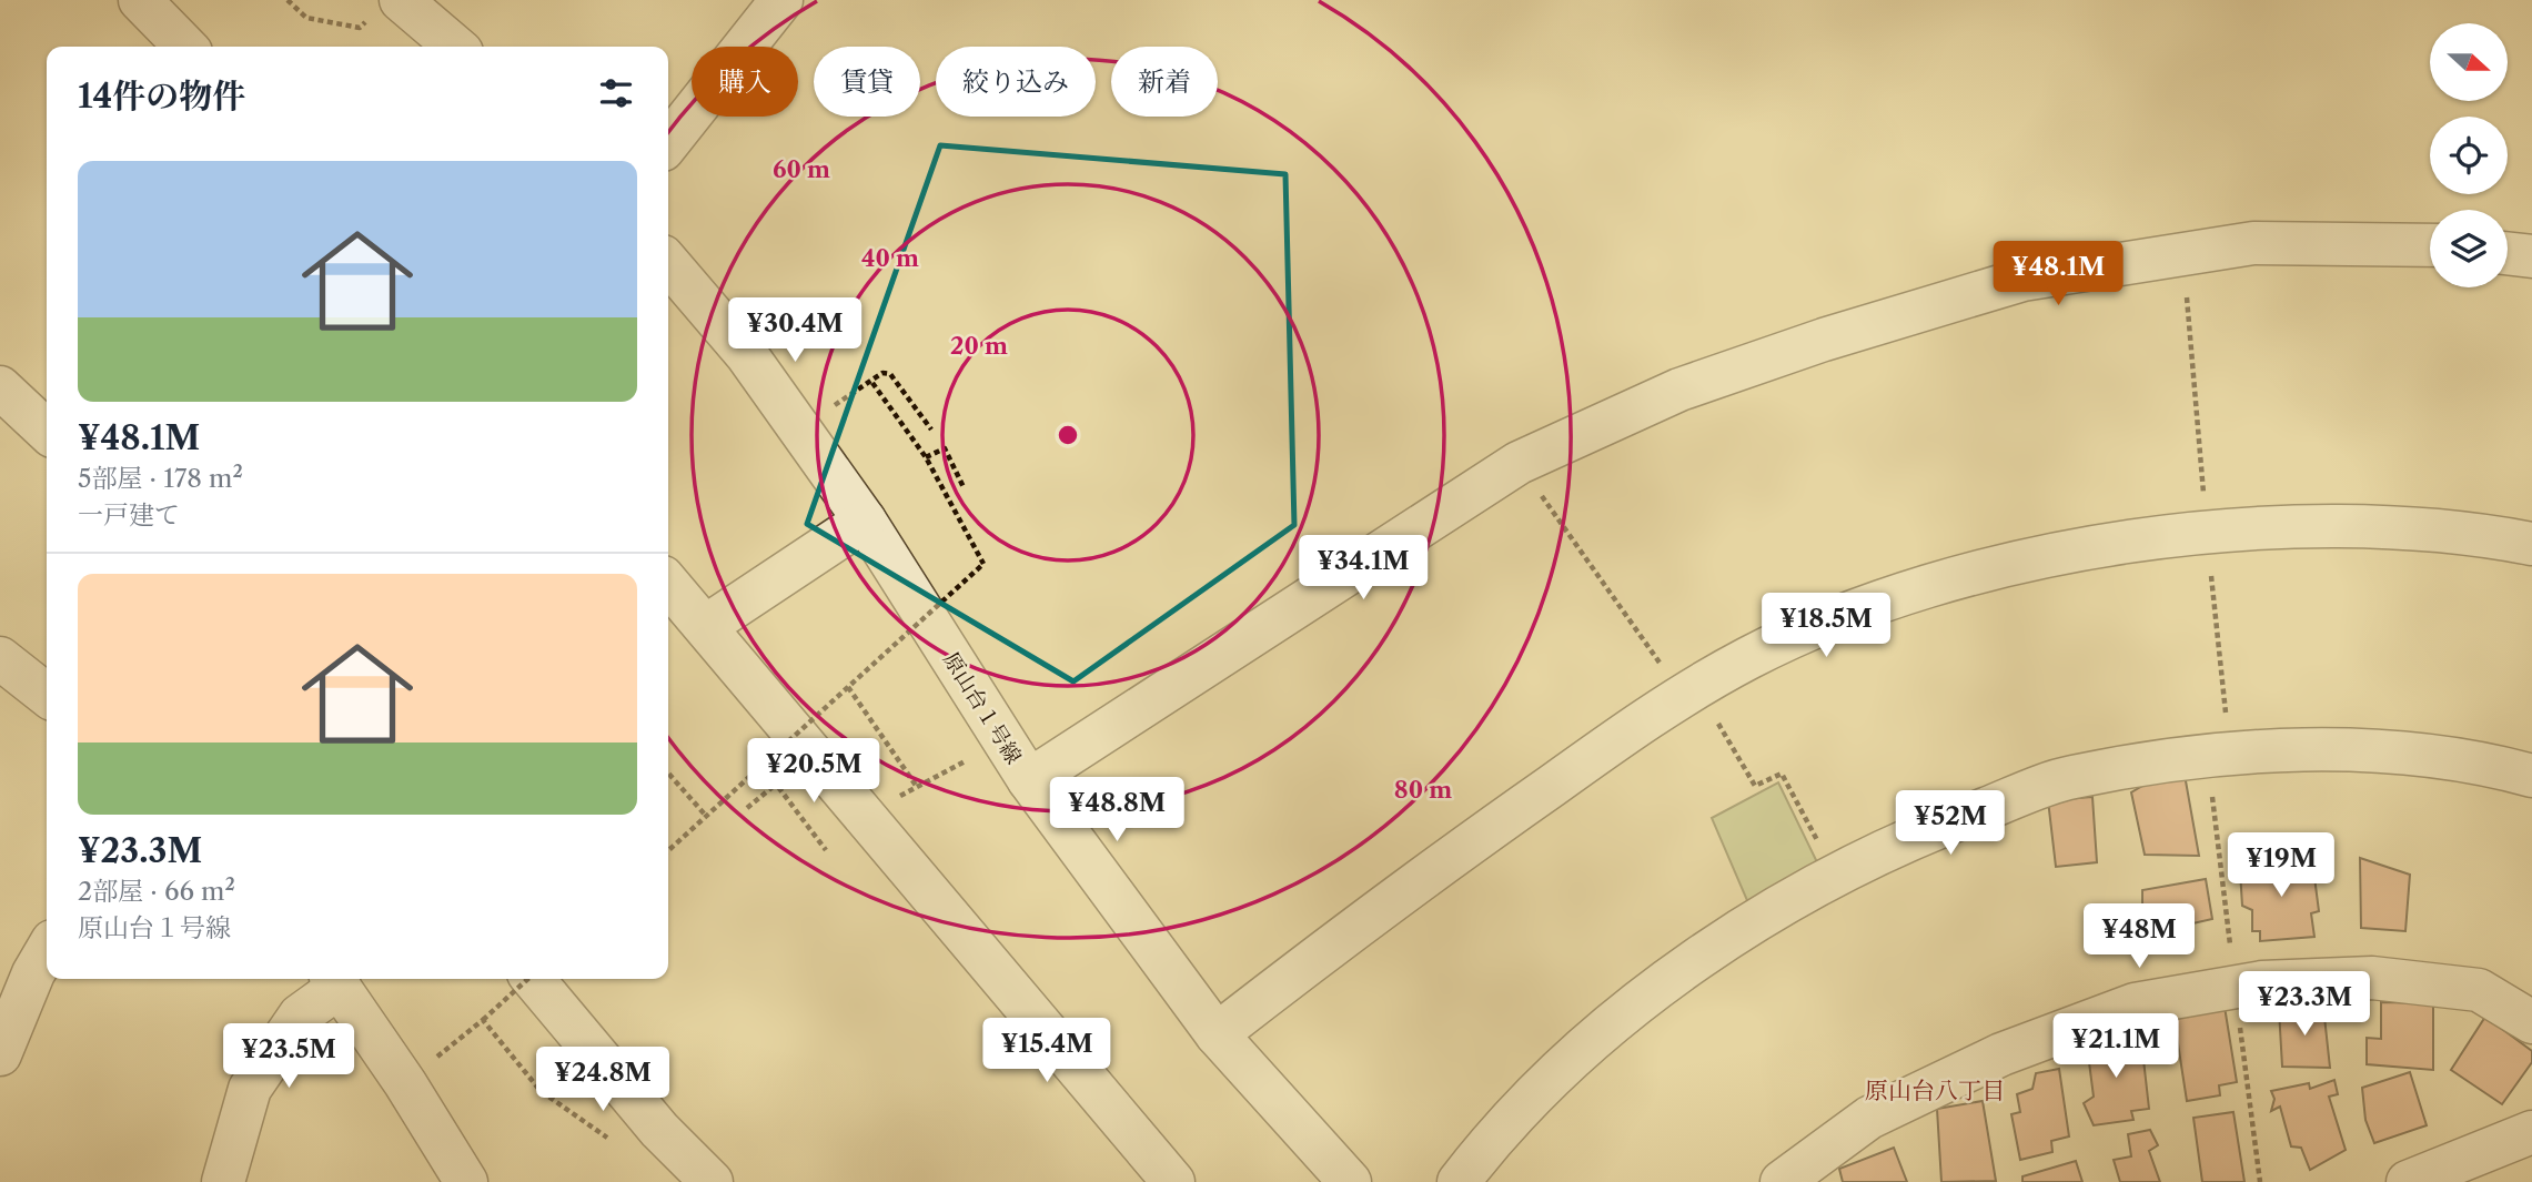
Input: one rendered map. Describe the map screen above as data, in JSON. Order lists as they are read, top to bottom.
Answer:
{
  "streets": {
    "street": ["原山台１号線"]
  },
  "districts": ["原山台八丁目"],
  "north": "right",
  "page": {
    "chip": [
      "購入",
      "賃貸",
      "絞り込み",
      "新着"
    ],
    "heading": "14件の物件",
    "list": [
      {
        "name": "¥48.1M",
        "note": "5部屋 · 178 m² · 一戸建て"
      },
      {
        "name": "¥23.3M",
        "note": "2部屋 · 66 m² · 原山台１号線"
      }
    ],
    "price": [
      "¥48.1M",
      "¥30.4M",
      "¥34.1M",
      "¥18.5M",
      "¥20.5M",
      "¥48.8M",
      "¥52M",
      "¥19M",
      "¥48M",
      "¥23.3M",
      "¥21.1M",
      "¥15.4M",
      "¥23.5M",
      "¥24.8M"
    ]
  },
  "rings": [
    "60 m",
    "40 m",
    "20 m",
    "80 m"
  ]
}
